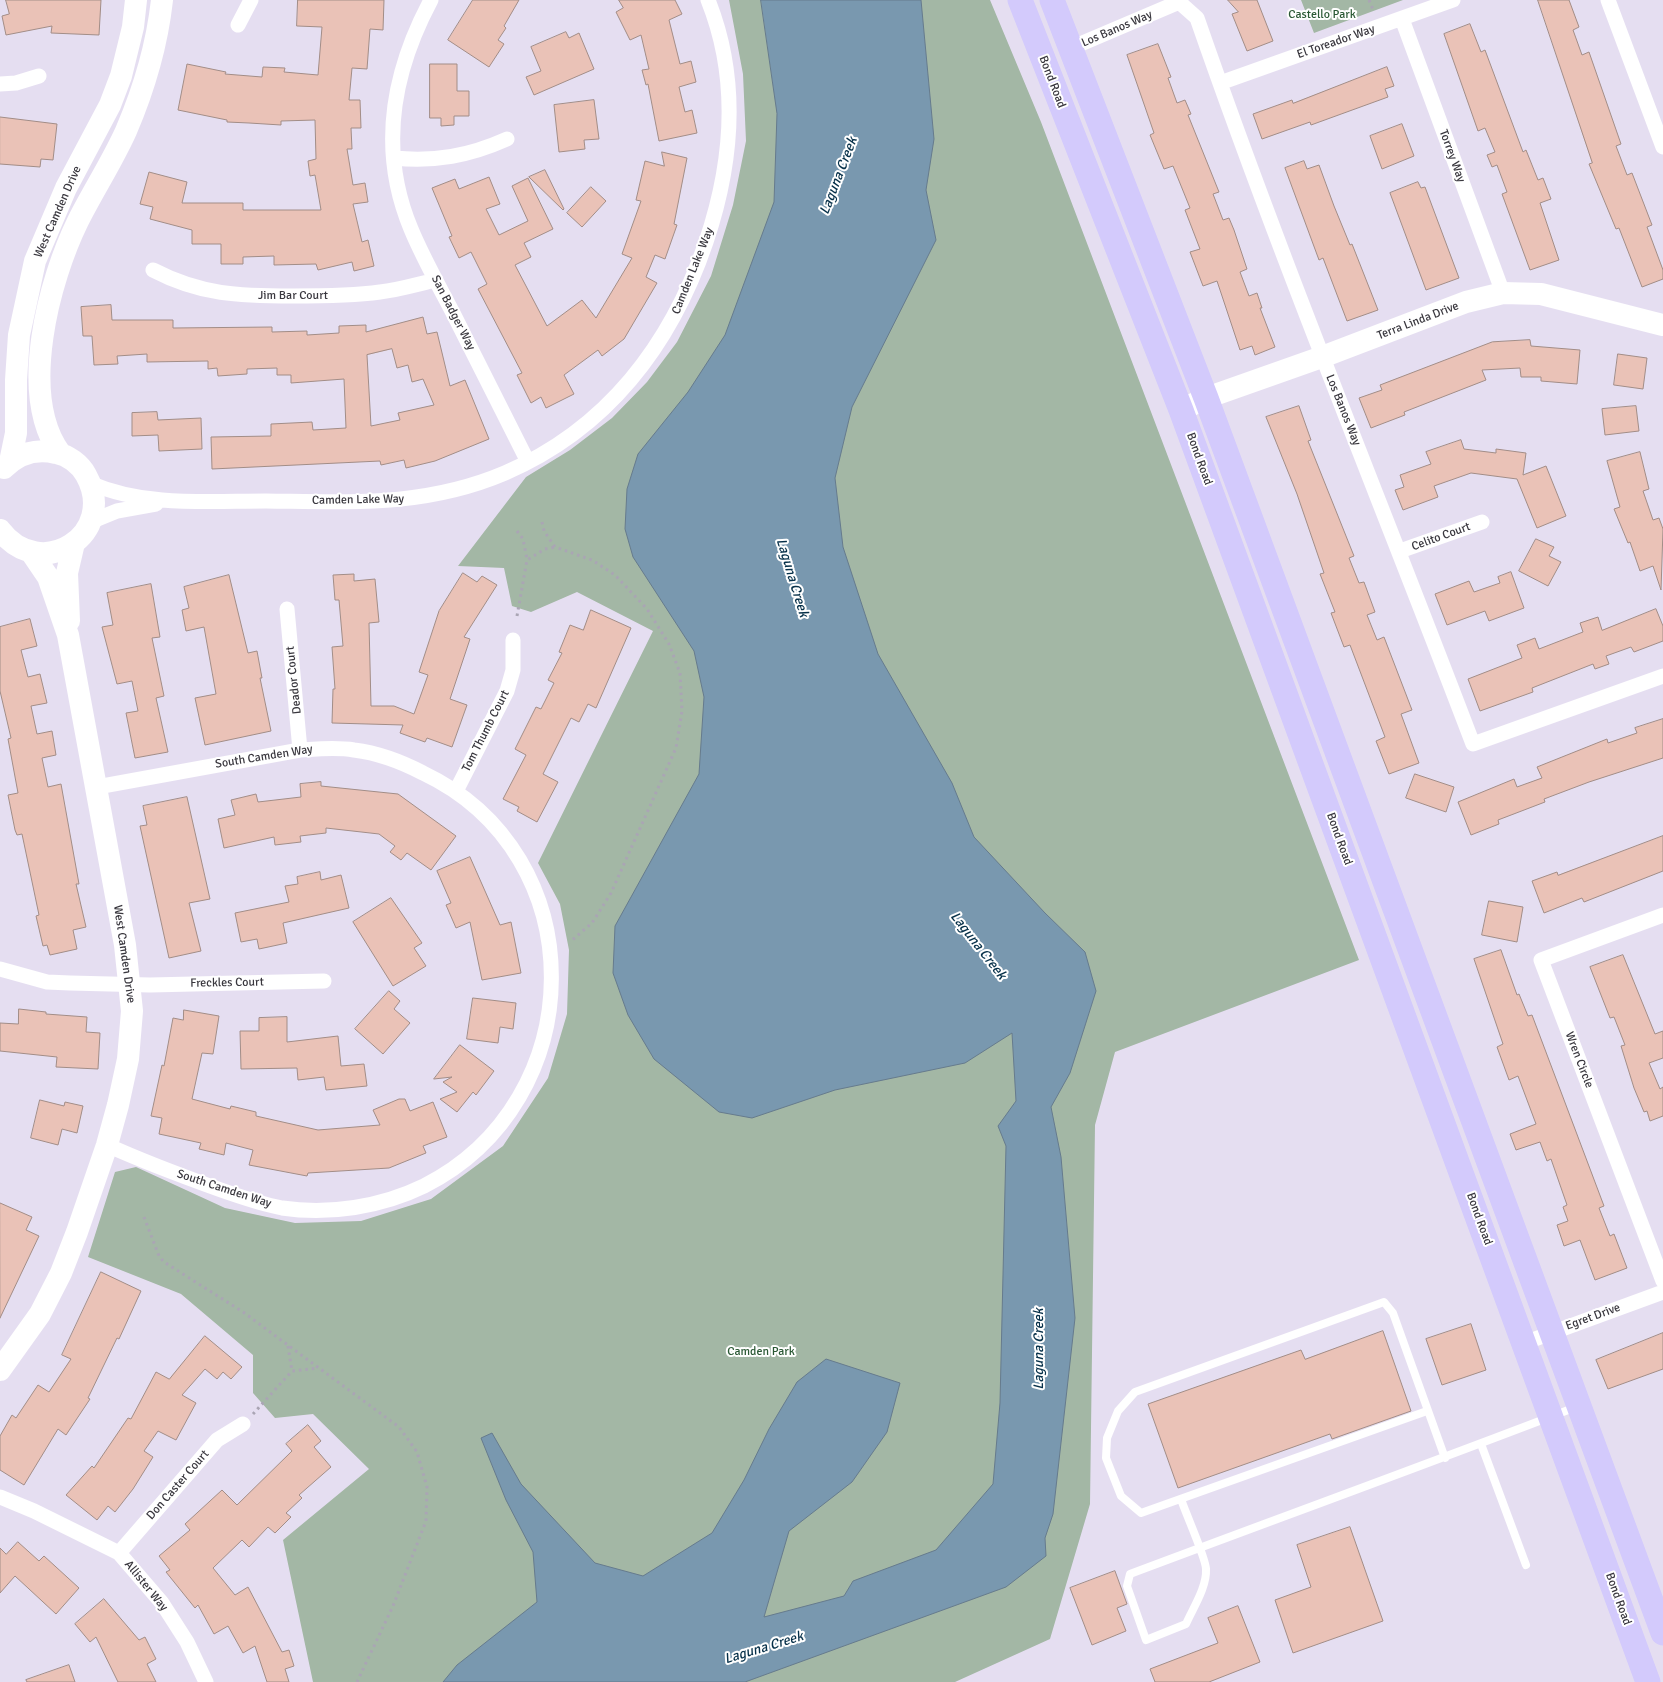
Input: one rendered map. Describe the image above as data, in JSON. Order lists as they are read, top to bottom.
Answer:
{
  "streets": {
    "main road": ["Bond Road"],
    "street": [
      "Los Banos Way",
      "El Toreador Way",
      "Torrey Way",
      "West Camden Drive",
      "Camden Lake Way",
      "Jim Bar Court",
      "San Badger Way",
      "Terra Linda Drive",
      "Celito Court",
      "Deador Court",
      "Tom Thumb Court",
      "South Camden Way",
      "Freckles Court",
      "Wren Circle",
      "Egret Drive",
      "Don Caster Court",
      "Allister Way"
    ]
  },
  "crossings": [
    ["Los Banos Way", "El Toreador Way"],
    ["Los Banos Way", "Terra Linda Drive"],
    ["Los Banos Way", "Celito Court"],
    ["El Toreador Way", "Torrey Way"],
    ["Bond Road", "Terra Linda Drive"],
    ["Bond Road", "Egret Drive"],
    ["Torrey Way", "Terra Linda Drive"],
    ["West Camden Drive", "South Camden Way"],
    ["West Camden Drive", "Freckles Court"],
    ["Camden Lake Way", "San Badger Way"],
    ["Jim Bar Court", "San Badger Way"],
    ["Deador Court", "South Camden Way"],
    ["Tom Thumb Court", "South Camden Way"],
    ["Don Caster Court", "Allister Way"]
  ],
  "water": ["Laguna Creek"],
  "parks": ["Castello Park", "Camden Park"]
}
